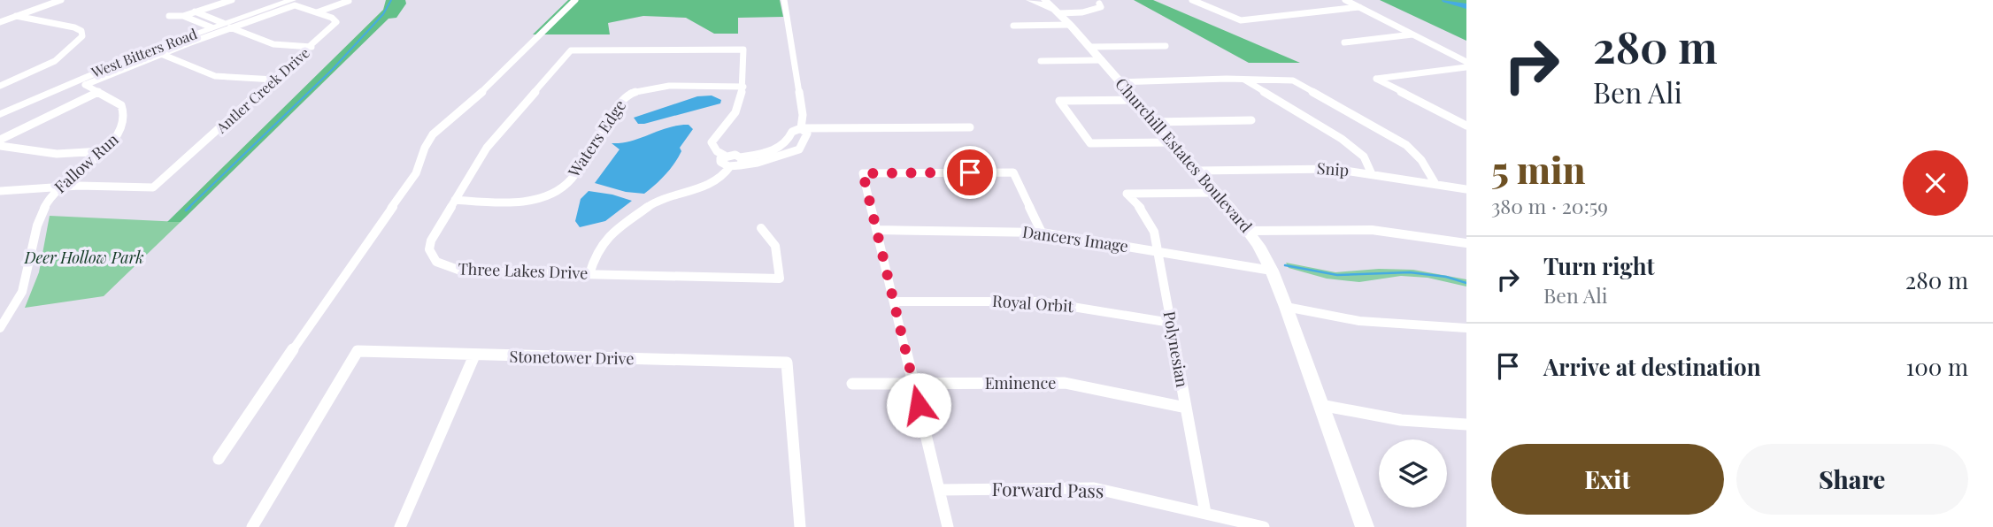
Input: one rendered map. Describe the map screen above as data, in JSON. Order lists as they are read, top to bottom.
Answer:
{
  "streets": {
    "street": [
      "West Bitters Road",
      "Antler Creek Drive",
      "Waters Edge",
      "Churchill Estates Boulevard",
      "Fallow Run",
      "Snip",
      "Dancers Image",
      "Three Lakes Drive",
      "Royal Orbit",
      "Polynesian",
      "Stonetower Drive",
      "Eminence",
      "Forward Pass"
    ]
  },
  "crossings": [
    ["Antler Creek Drive", "Fallow Run"],
    ["Waters Edge", "Three Lakes Drive"],
    ["Churchill Estates Boulevard", "Snip"],
    ["Churchill Estates Boulevard", "Dancers Image"],
    ["Churchill Estates Boulevard", "Polynesian"],
    ["Dancers Image", "Polynesian"],
    ["Royal Orbit", "Polynesian"],
    ["Polynesian", "Eminence"],
    ["Polynesian", "Forward Pass"]
  ],
  "parks": ["Deer Hollow Park"],
  "page": {
    "turn": ["280 m", "Ben Ali"],
    "heading": ["5 min", "380 m · 20:59"],
    "list": [
      {
        "name": "Turn right",
        "note": "Ben Ali",
        "value": "280 m"
      },
      {
        "name": "Arrive at destination",
        "value": "100 m"
      }
    ],
    "buttons": ["Exit", "Share"]
  }
}
